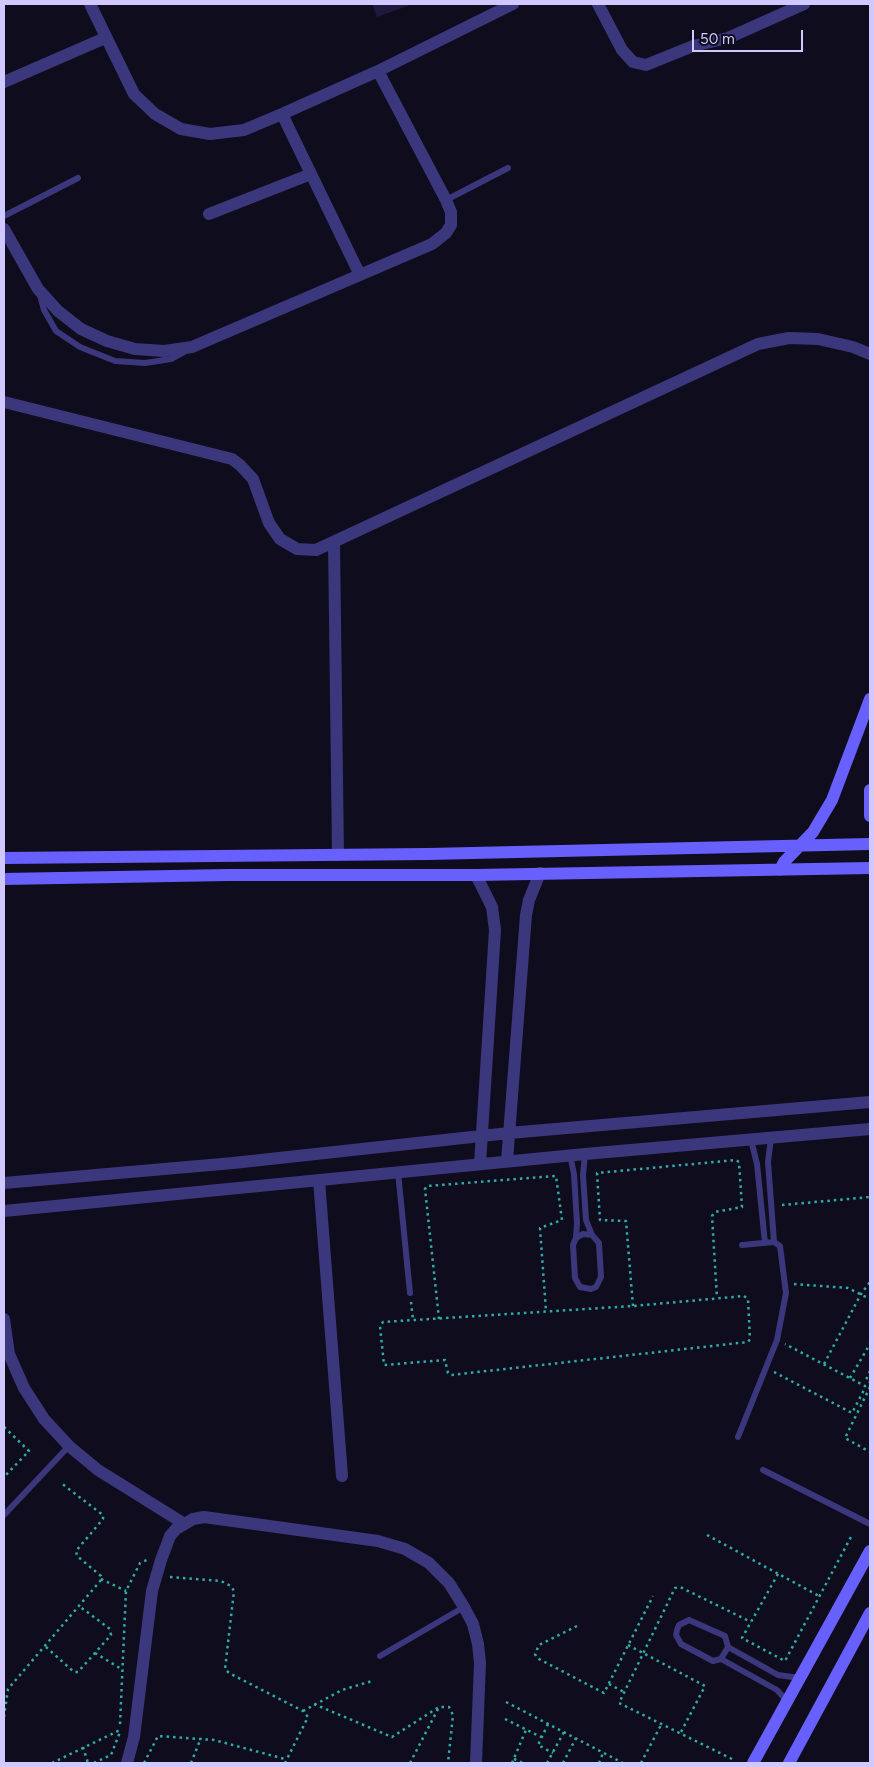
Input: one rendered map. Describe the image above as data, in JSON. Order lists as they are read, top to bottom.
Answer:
{
  "scale_bar": "50 m"
}
